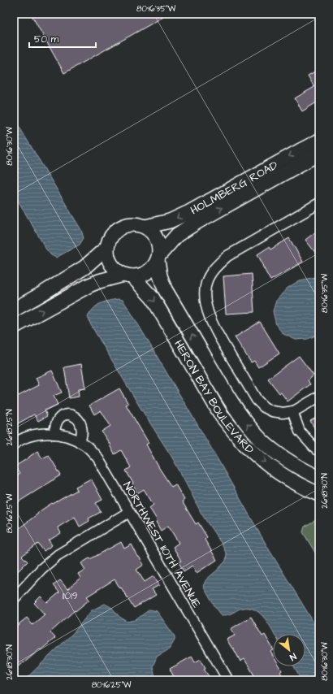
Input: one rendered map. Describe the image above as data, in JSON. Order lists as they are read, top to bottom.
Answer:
{
  "streets": {
    "street": ["HOLMBERG ROAD", "HERON BAY BOULEVARD", "NORTHWEST 110TH AVENUE"]
  },
  "crossings": [
    ["HOLMBERG ROAD", "HERON BAY BOULEVARD"]
  ],
  "house_numbers": ["11019"],
  "scale_bar": "50 m",
  "north": "bottom right",
  "coordinates": [
    "80°16'35\"W",
    "80°16'30\"W",
    "26°18'25\"N",
    "26°18'30\"N",
    "80°16'25\"W"
  ]
}
